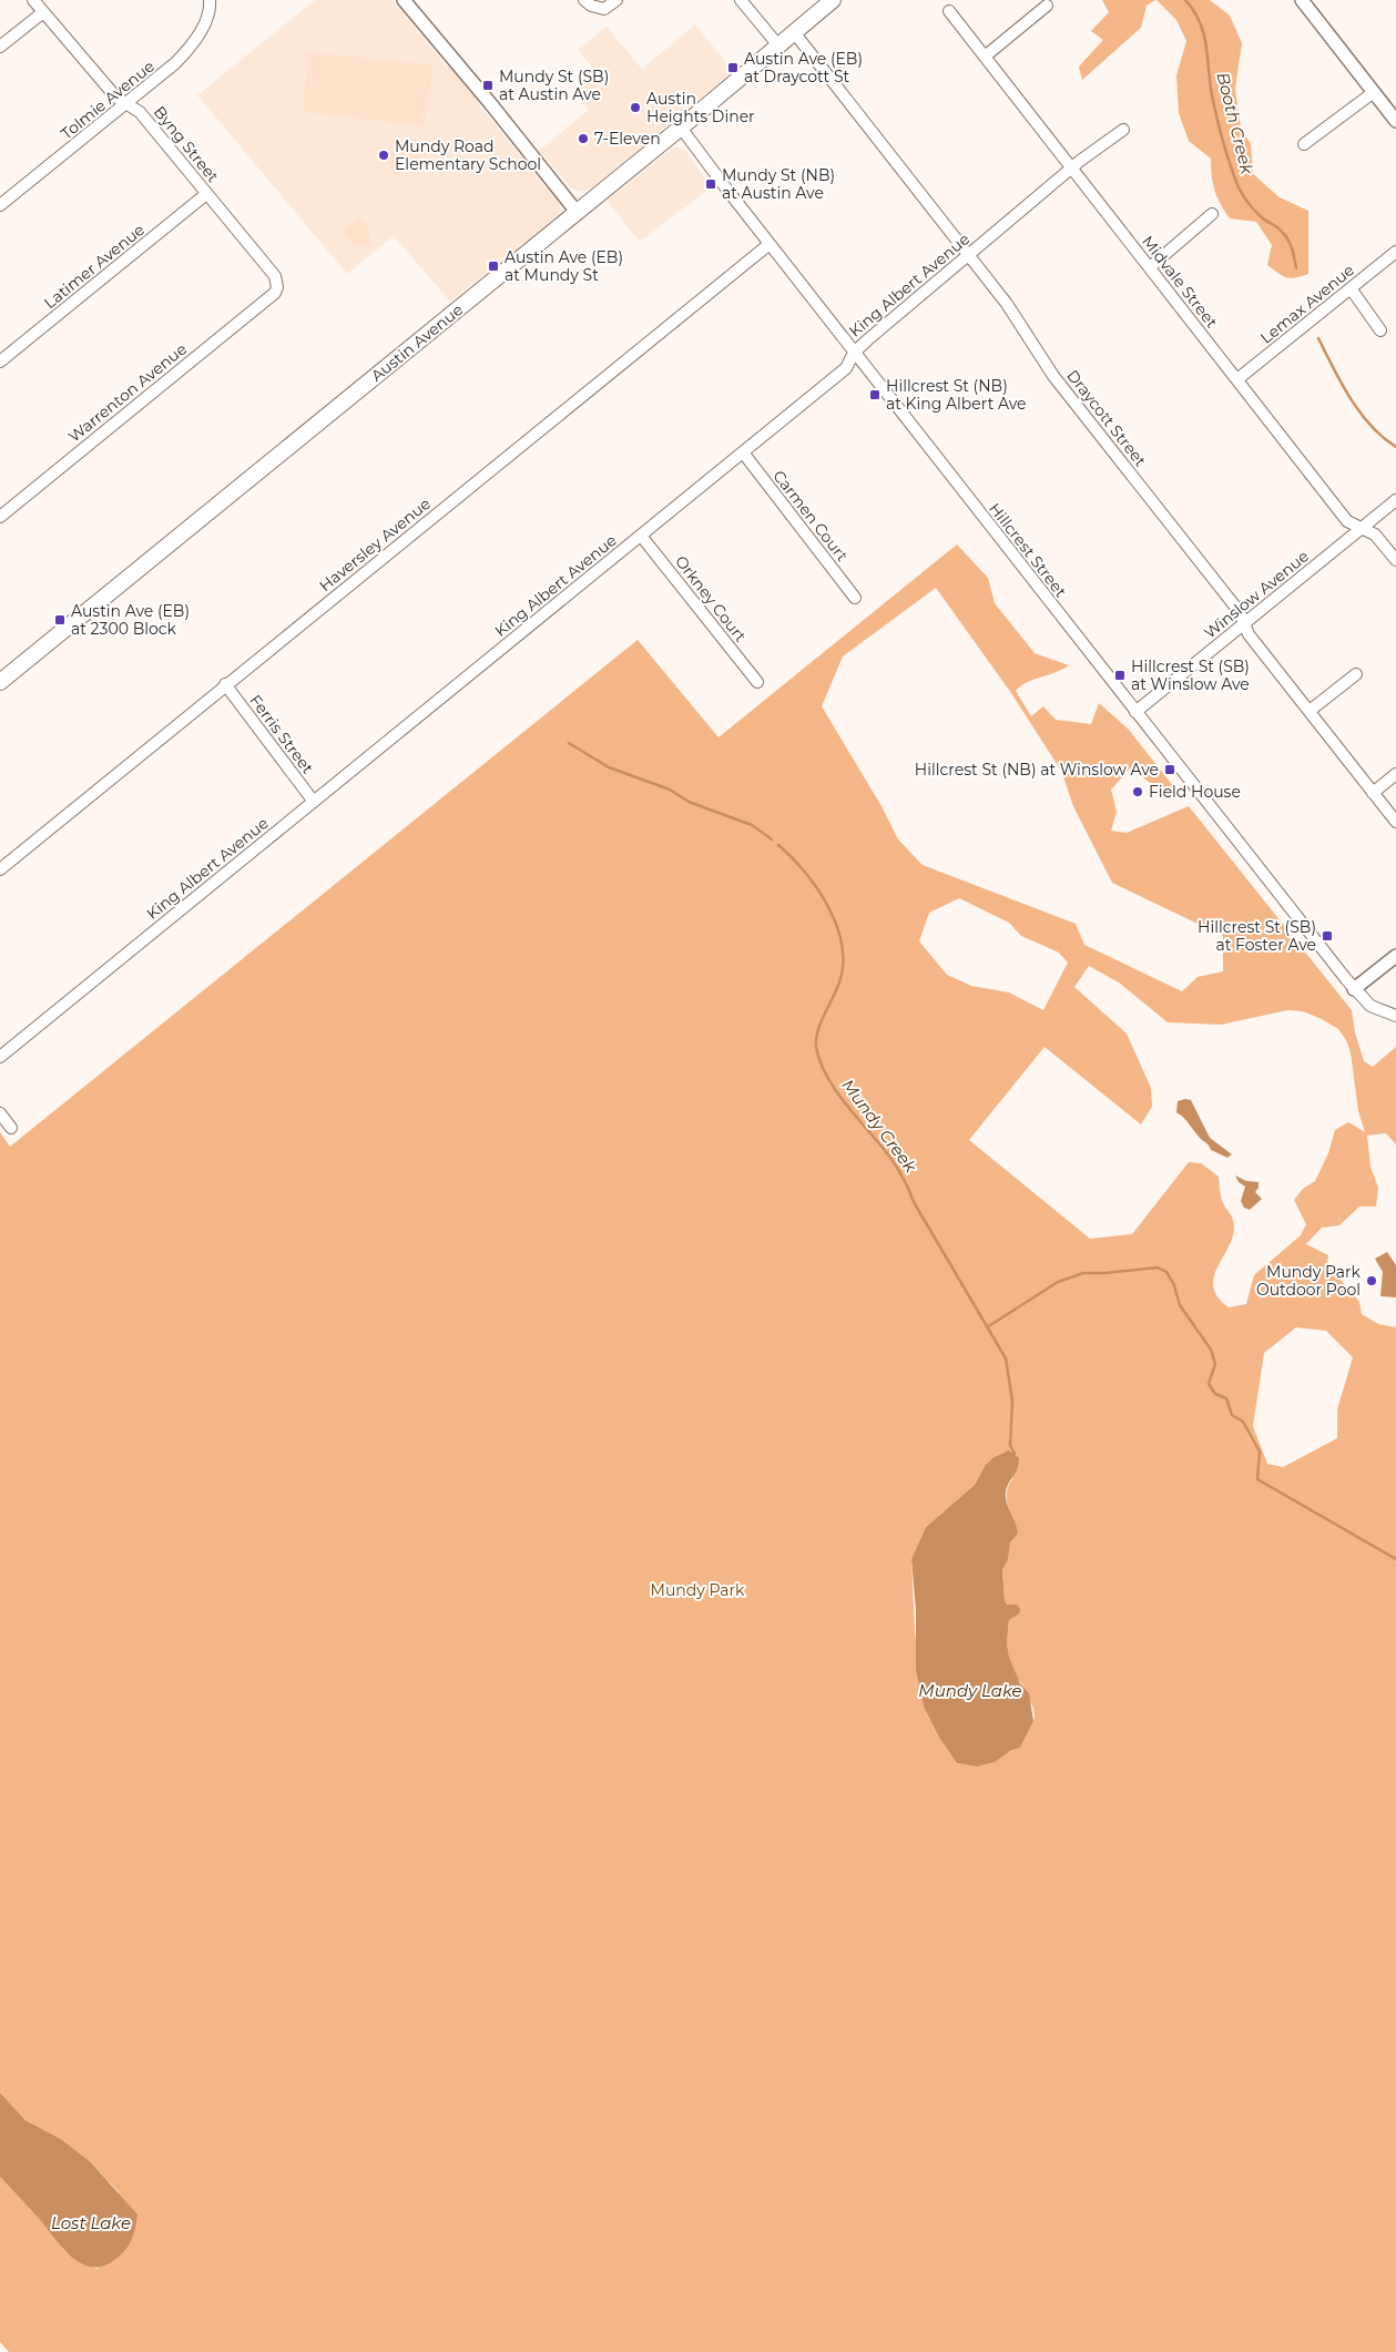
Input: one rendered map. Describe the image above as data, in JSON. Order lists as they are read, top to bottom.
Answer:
{
  "streets": {
    "main road": ["Austin Avenue"],
    "street": [
      "Tolmie Avenue",
      "Byng Street",
      "Latimer Avenue",
      "Midvale Street",
      "King Albert Avenue",
      "Lemax Avenue",
      "Warrenton Avenue",
      "Draycott Street",
      "Carmen Court",
      "Haversley Avenue",
      "Hillcrest Street",
      "Winslow Avenue",
      "Orkney Court",
      "Ferris Street"
    ]
  },
  "crossings": [
    ["Tolmie Avenue", "Byng Street"],
    ["Byng Street", "Latimer Avenue"],
    ["Byng Street", "Warrenton Avenue"],
    ["Midvale Street", "King Albert Avenue"],
    ["Midvale Street", "Lemax Avenue"],
    ["Midvale Street", "Winslow Avenue"],
    ["King Albert Avenue", "Draycott Street"],
    ["King Albert Avenue", "Carmen Court"],
    ["King Albert Avenue", "Hillcrest Street"],
    ["King Albert Avenue", "Orkney Court"],
    ["King Albert Avenue", "Ferris Street"],
    ["Austin Avenue", "Draycott Street"],
    ["Austin Avenue", "Hillcrest Street"],
    ["Draycott Street", "Winslow Avenue"],
    ["Haversley Avenue", "Hillcrest Street"],
    ["Haversley Avenue", "Ferris Street"],
    ["Hillcrest Street", "Winslow Avenue"]
  ],
  "water": [
    "Booth Creek",
    "Mundy Creek",
    "Mundy Lake",
    "Lost Lake"
  ],
  "parks": ["Mundy Park"],
  "places": {
    "transit": [
      "Austin Ave (EB) at Draycott St",
      "Mundy St (SB) at Austin Ave",
      "Mundy St (NB) at Austin Ave",
      "Austin Ave (EB) at Mundy St",
      "Hillcrest St (NB) at King Albert Ave",
      "Austin Ave (EB) at 2300 Block",
      "Hillcrest St (SB) at Winslow Ave",
      "Hillcrest St (NB) at Winslow Ave",
      "Hillcrest St (SB) at Foster Ave"
    ],
    "other": [
      "Austin Heights Diner",
      "7-Eleven",
      "Mundy Road Elementary School",
      "Field House",
      "Mundy Park Outdoor Pool"
    ]
  }
}
